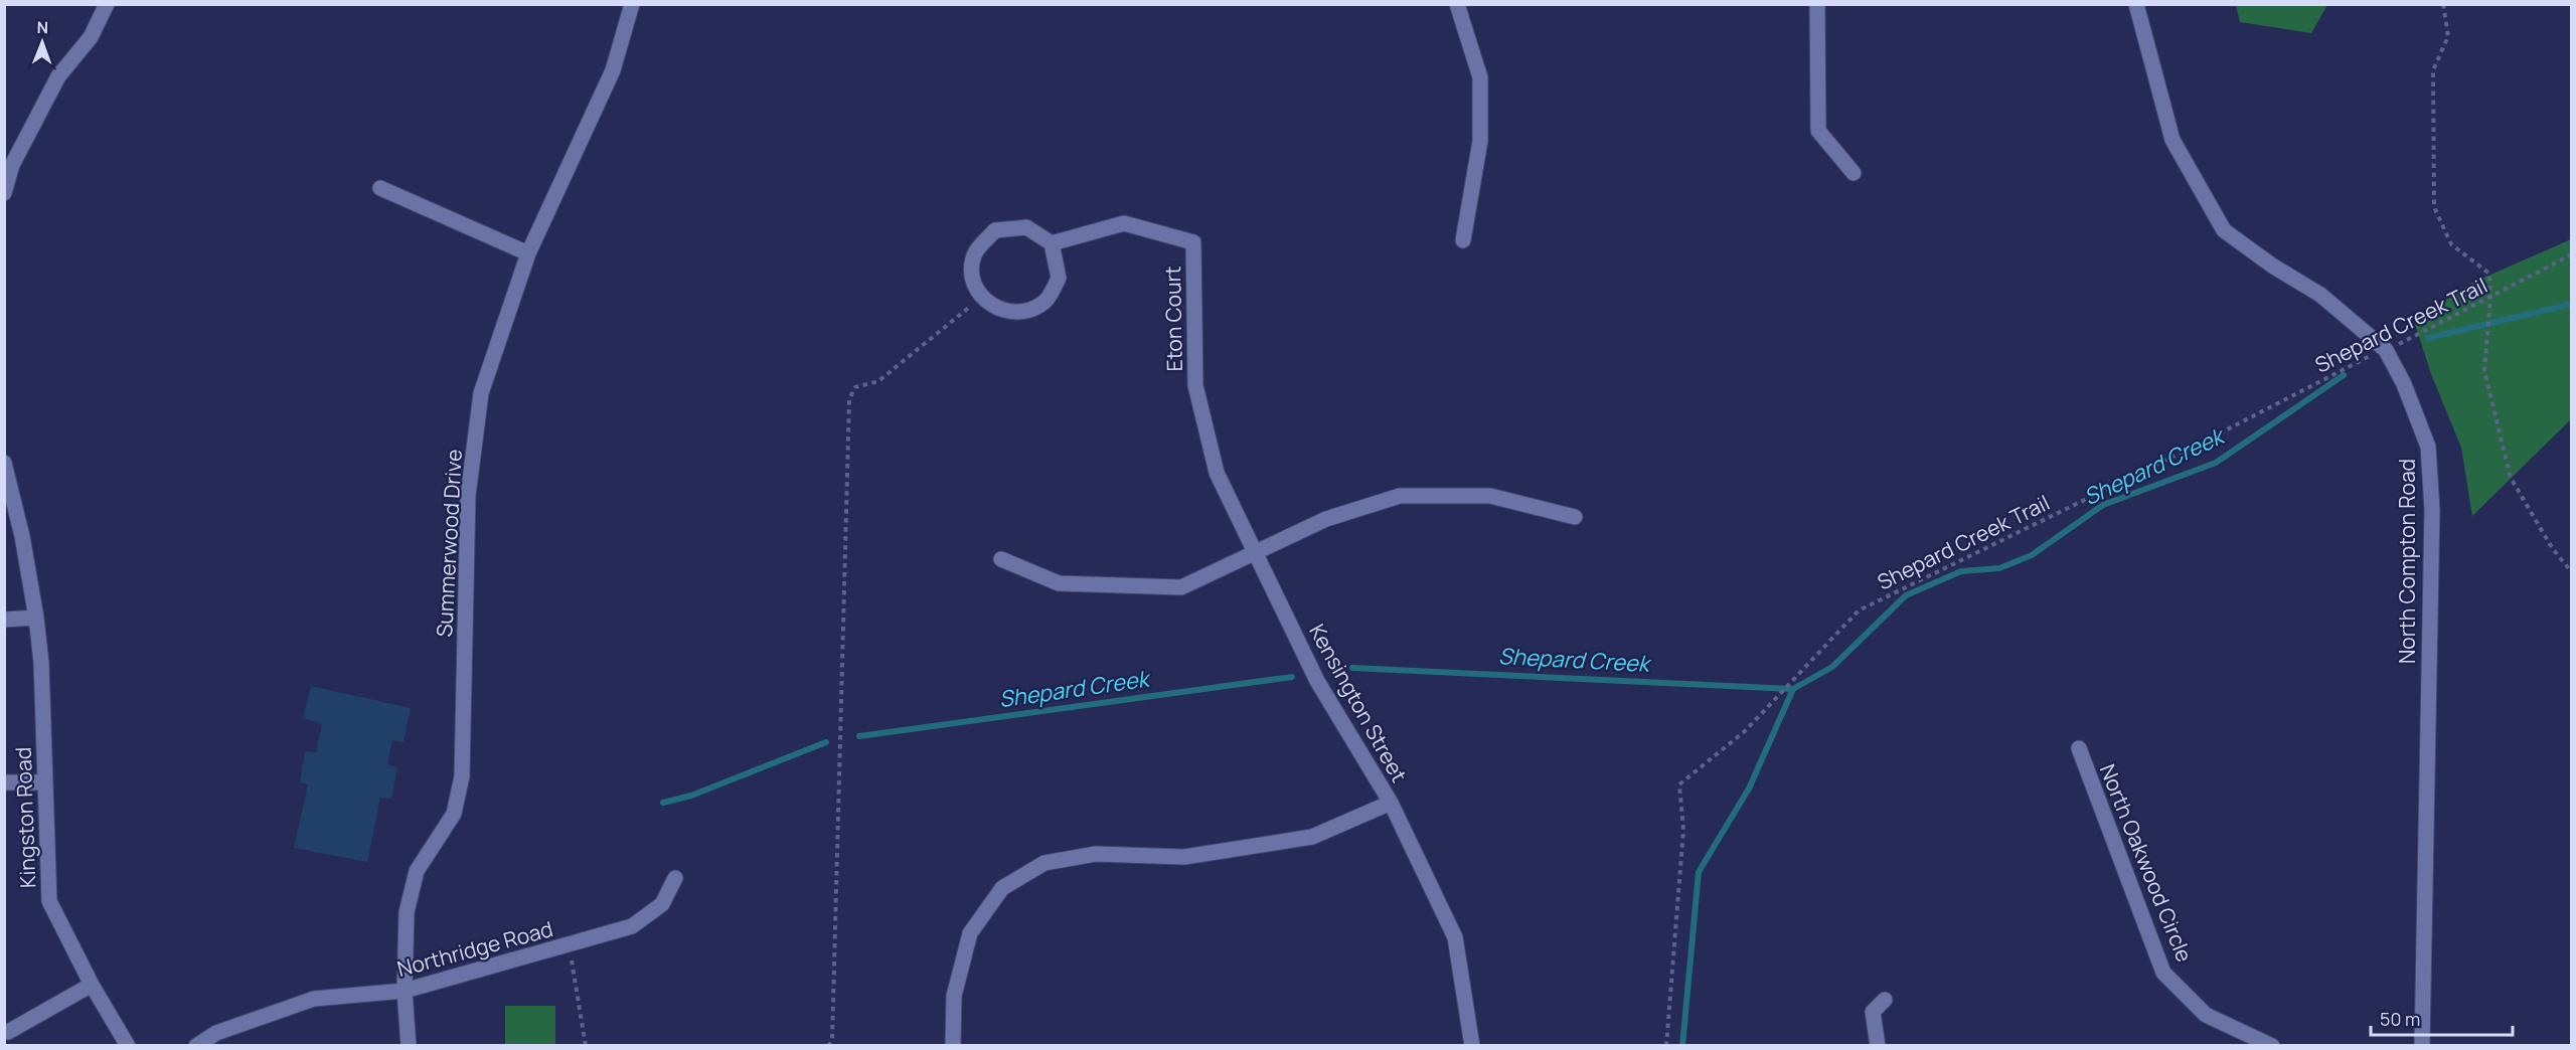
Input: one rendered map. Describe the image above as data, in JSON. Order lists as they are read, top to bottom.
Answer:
{
  "streets": {
    "street": [
      "Eton Court",
      "Summerwood Drive",
      "North Compton Road",
      "Kensington Street",
      "Kingston Road",
      "North Oakwood Circle",
      "Northridge Road"
    ],
    "path": ["Shepard Creek Trail"]
  },
  "crossings": [
    ["Eton Court", "Kensington Street"],
    ["Shepard Creek Trail", "North Compton Road"],
    ["Summerwood Drive", "Northridge Road"]
  ],
  "water": ["Shepard Creek"],
  "scale_bar": "50 m",
  "north": "top"
}
